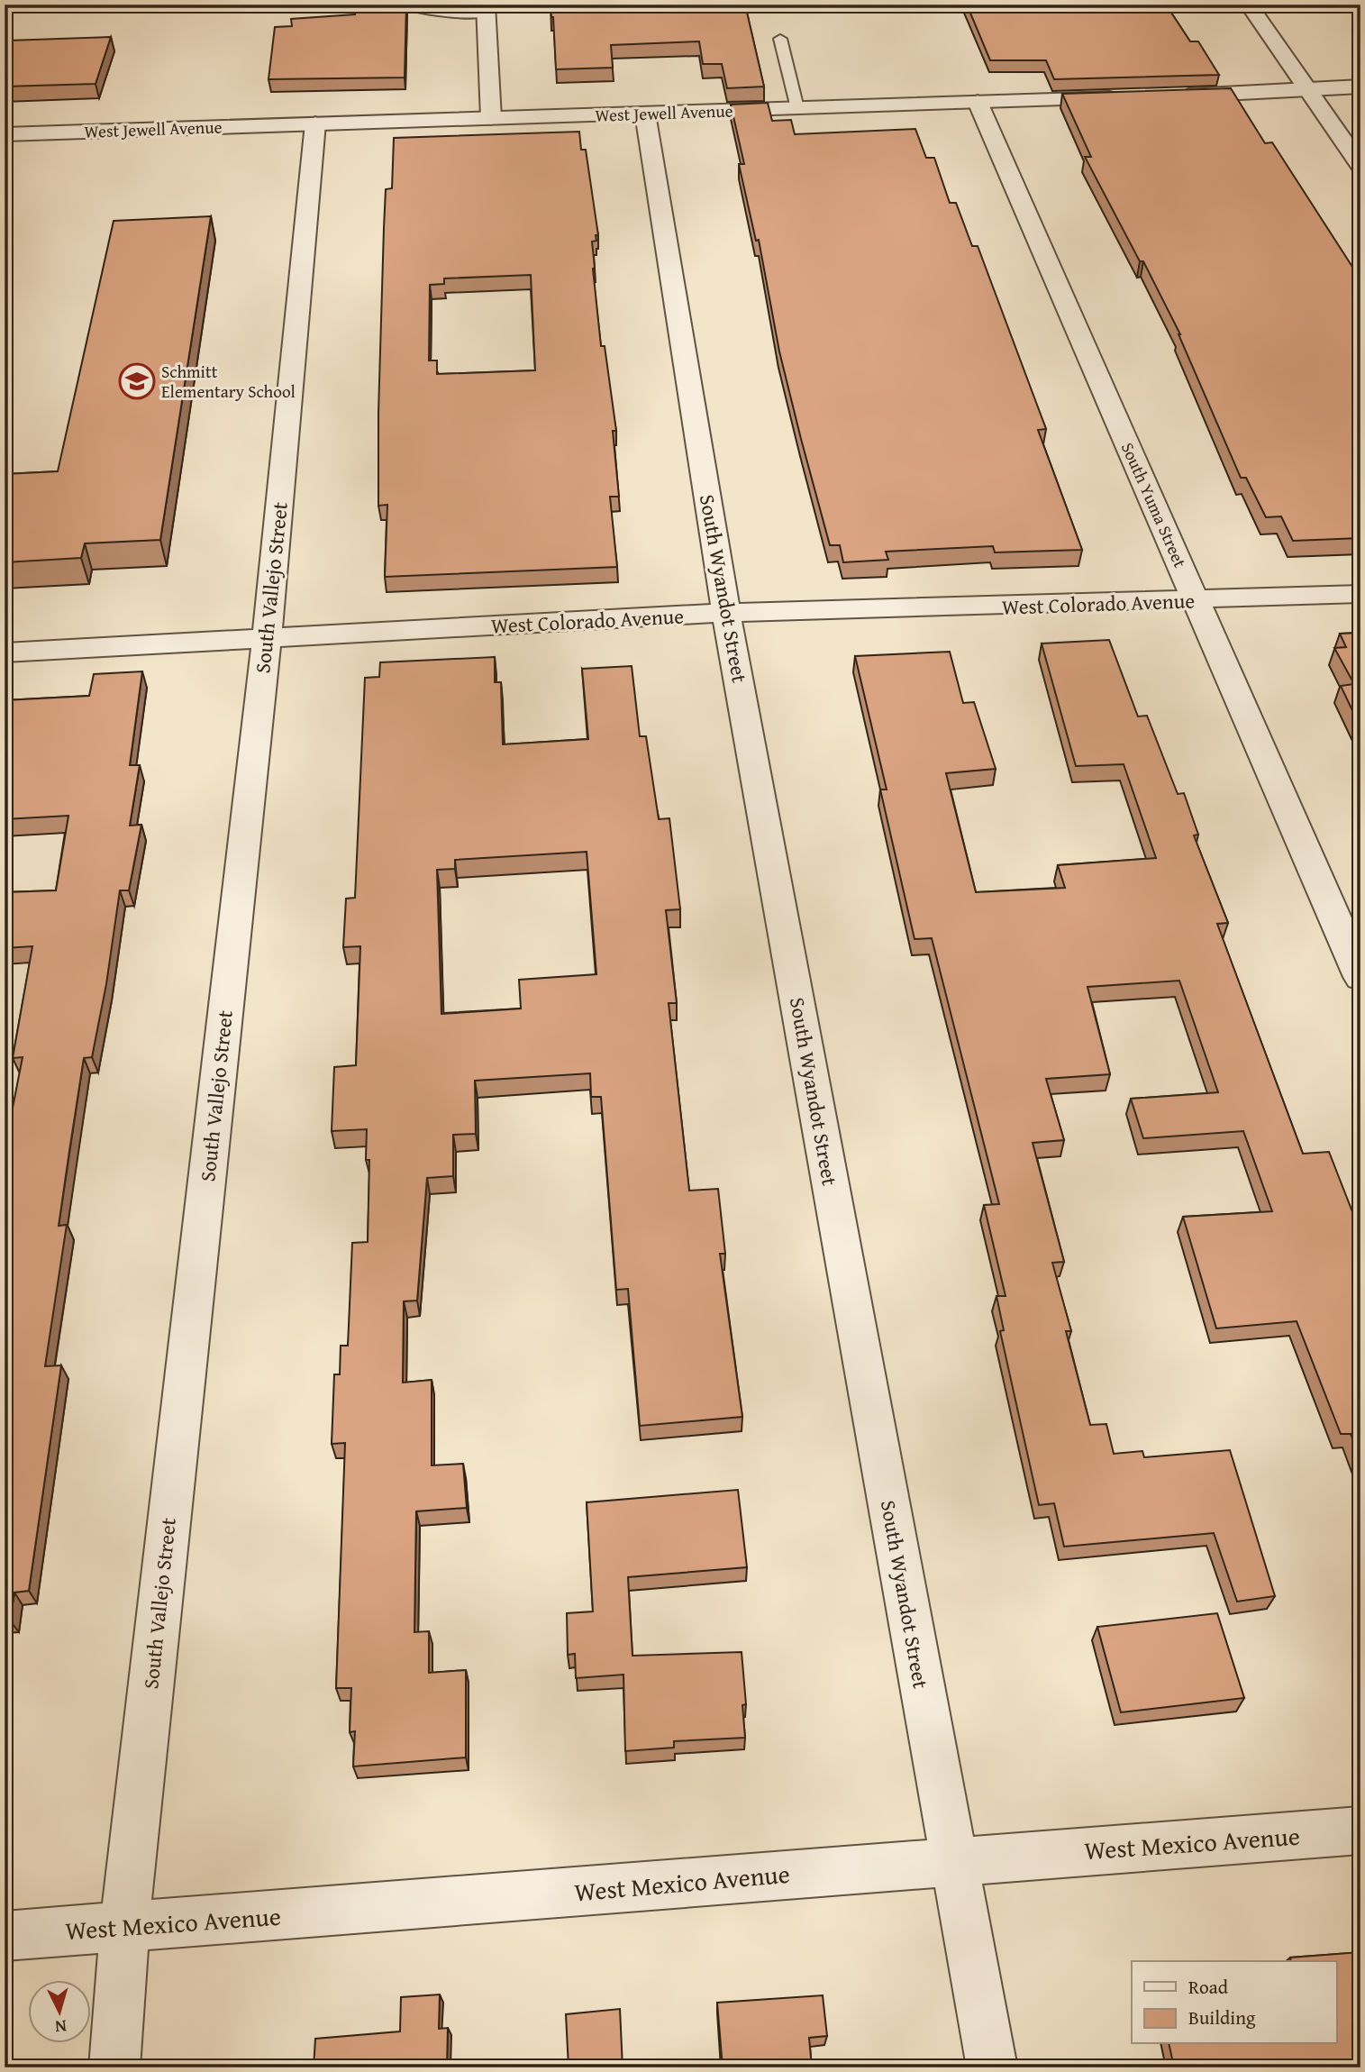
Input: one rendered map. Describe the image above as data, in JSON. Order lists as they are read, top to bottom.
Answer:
{
  "streets": {
    "street": [
      "West Jewell Avenue",
      "South Yuma Street",
      "South Vallejo Street",
      "South Wyandot Street",
      "West Colorado Avenue",
      "West Mexico Avenue"
    ]
  },
  "crossings": [
    ["West Jewell Avenue", "South Yuma Street"],
    ["West Jewell Avenue", "South Vallejo Street"],
    ["West Jewell Avenue", "South Wyandot Street"],
    ["South Yuma Street", "West Colorado Avenue"],
    ["South Vallejo Street", "West Colorado Avenue"],
    ["South Vallejo Street", "West Mexico Avenue"],
    ["South Wyandot Street", "West Colorado Avenue"],
    ["South Wyandot Street", "West Mexico Avenue"]
  ],
  "places": {
    "school or university": ["Schmitt Elementary School"]
  },
  "legend": ["Road", "Building"],
  "north": "bottom"
}
